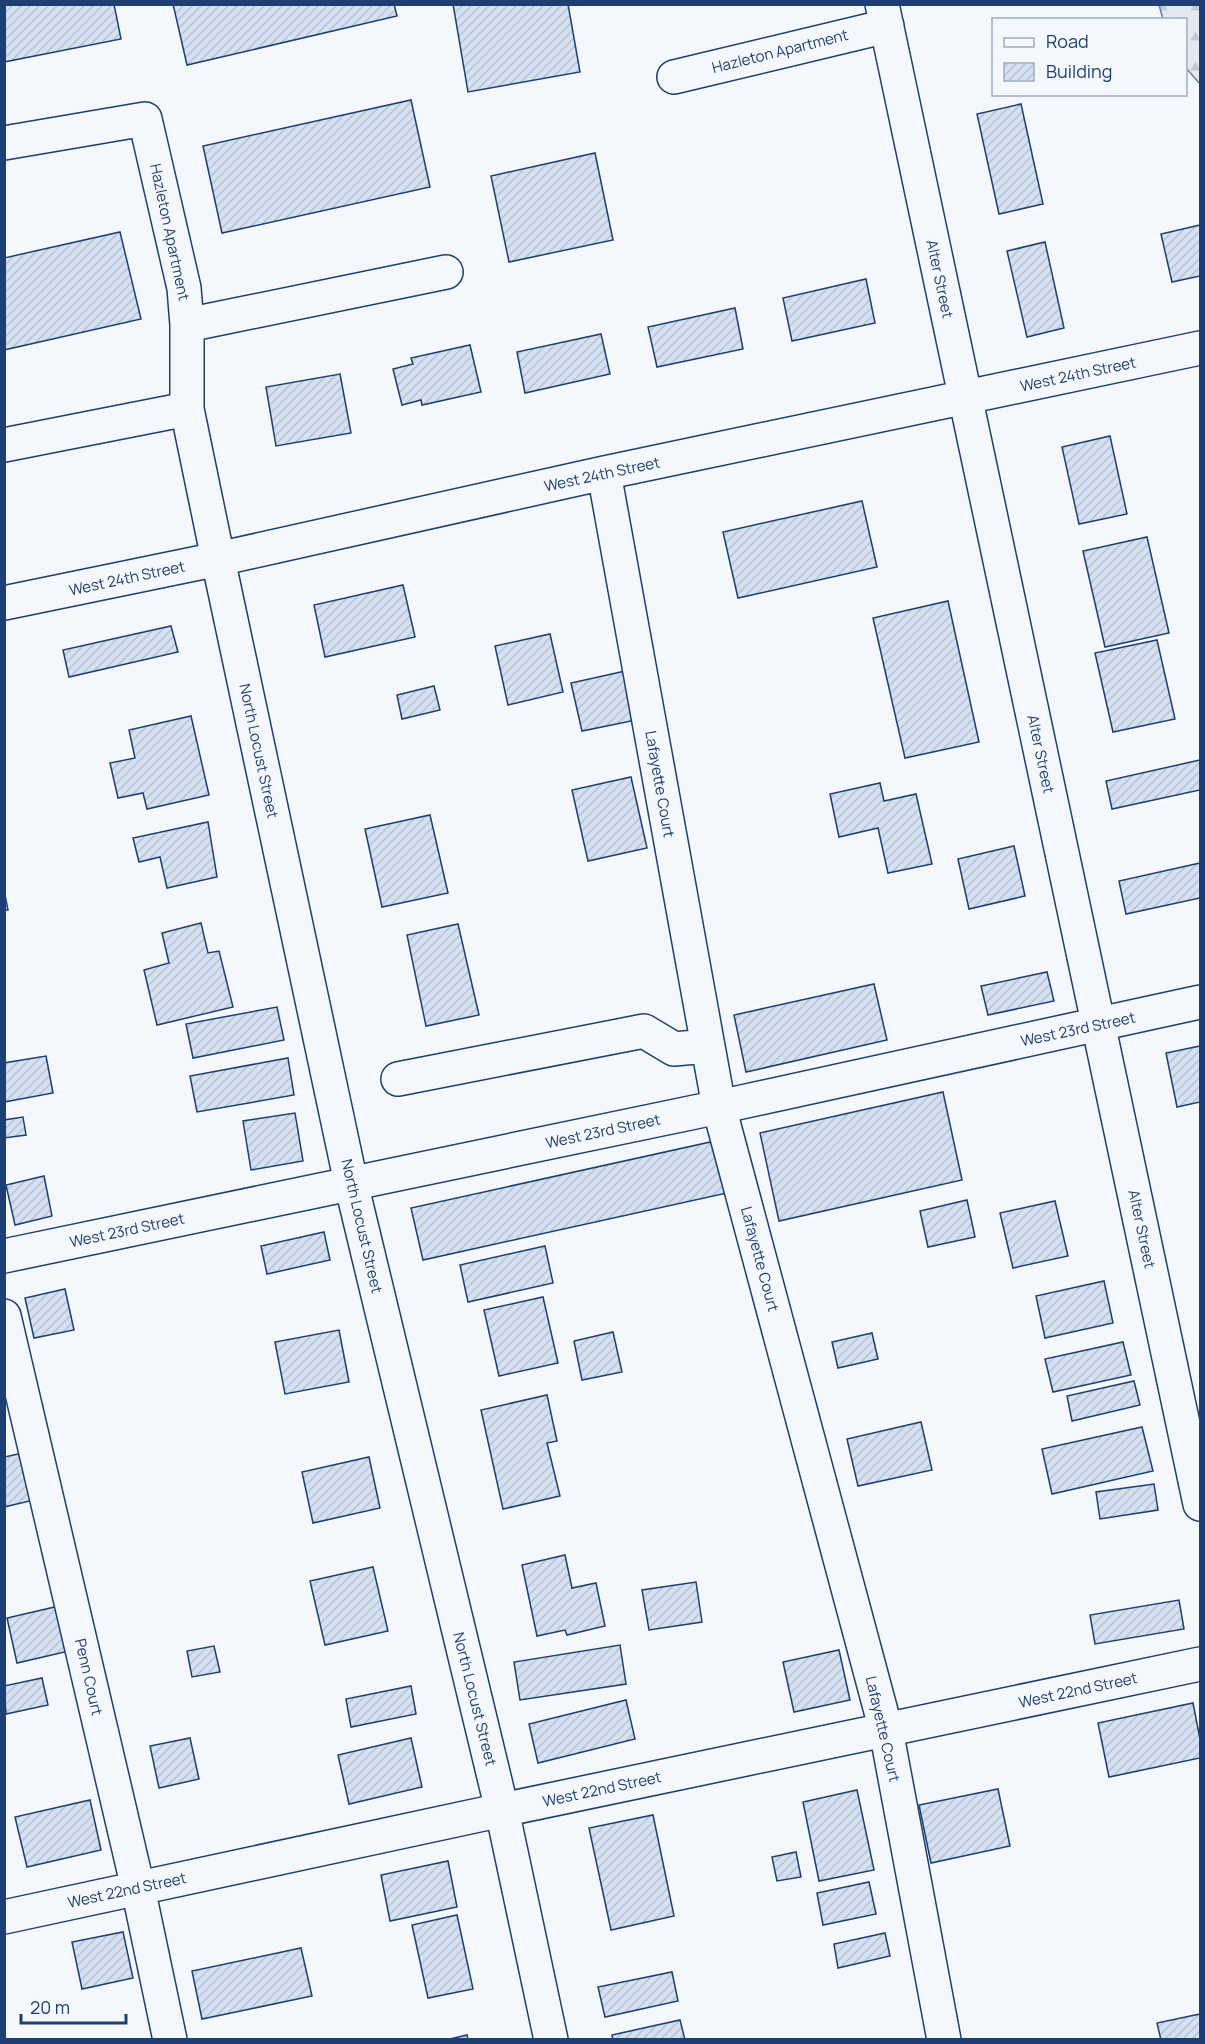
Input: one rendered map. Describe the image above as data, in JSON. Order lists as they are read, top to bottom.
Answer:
{
  "streets": {
    "street": [
      "Hazleton Apartment",
      "Alter Street",
      "West 24th Street",
      "North Locust Street",
      "Lafayette Court",
      "West 23rd Street",
      "Penn Court",
      "West 22nd Street"
    ]
  },
  "crossings": [
    ["Hazleton Apartment", "Alter Street"],
    ["Hazleton Apartment", "North Locust Street"],
    ["Alter Street", "West 24th Street"],
    ["Alter Street", "West 23rd Street"],
    ["West 24th Street", "North Locust Street"],
    ["West 24th Street", "Lafayette Court"],
    ["North Locust Street", "West 23rd Street"],
    ["North Locust Street", "West 22nd Street"],
    ["Lafayette Court", "West 23rd Street"],
    ["Lafayette Court", "West 22nd Street"],
    ["Penn Court", "West 22nd Street"]
  ],
  "legend": ["Road", "Building"],
  "scale_bar": "20 m"
}
